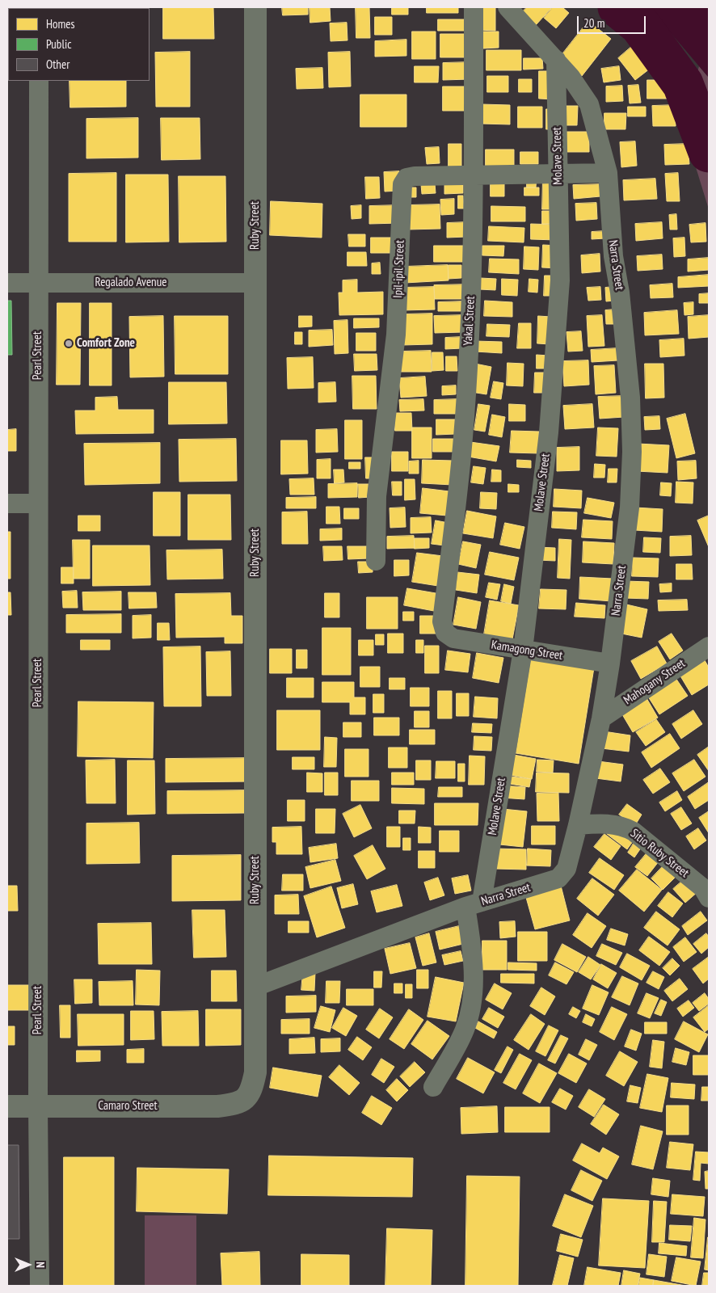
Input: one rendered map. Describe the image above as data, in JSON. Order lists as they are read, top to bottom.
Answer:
{
  "streets": {
    "street": [
      "Molave Street",
      "Ruby Street",
      "Narra Street",
      "Ipil-ipil Street",
      "Regalado Avenue",
      "Yakal Street",
      "Pearl Street",
      "Kamagong Street",
      "Mahogany Street",
      "Sitio Ruby Street",
      "Camaro Street"
    ]
  },
  "crossings": [
    ["Molave Street", "Narra Street"],
    ["Molave Street", "Ipil-ipil Street"],
    ["Molave Street", "Kamagong Street"],
    ["Ruby Street", "Narra Street"],
    ["Ruby Street", "Regalado Avenue"],
    ["Ruby Street", "Camaro Street"],
    ["Narra Street", "Ipil-ipil Street"],
    ["Narra Street", "Kamagong Street"],
    ["Narra Street", "Mahogany Street"],
    ["Narra Street", "Sitio Ruby Street"],
    ["Ipil-ipil Street", "Yakal Street"],
    ["Regalado Avenue", "Pearl Street"],
    ["Yakal Street", "Kamagong Street"],
    ["Pearl Street", "Camaro Street"]
  ],
  "places": ["Comfort Zone"],
  "legend": ["Homes", "Public", "Other"],
  "scale_bar": "20 m",
  "north": "right"
}
